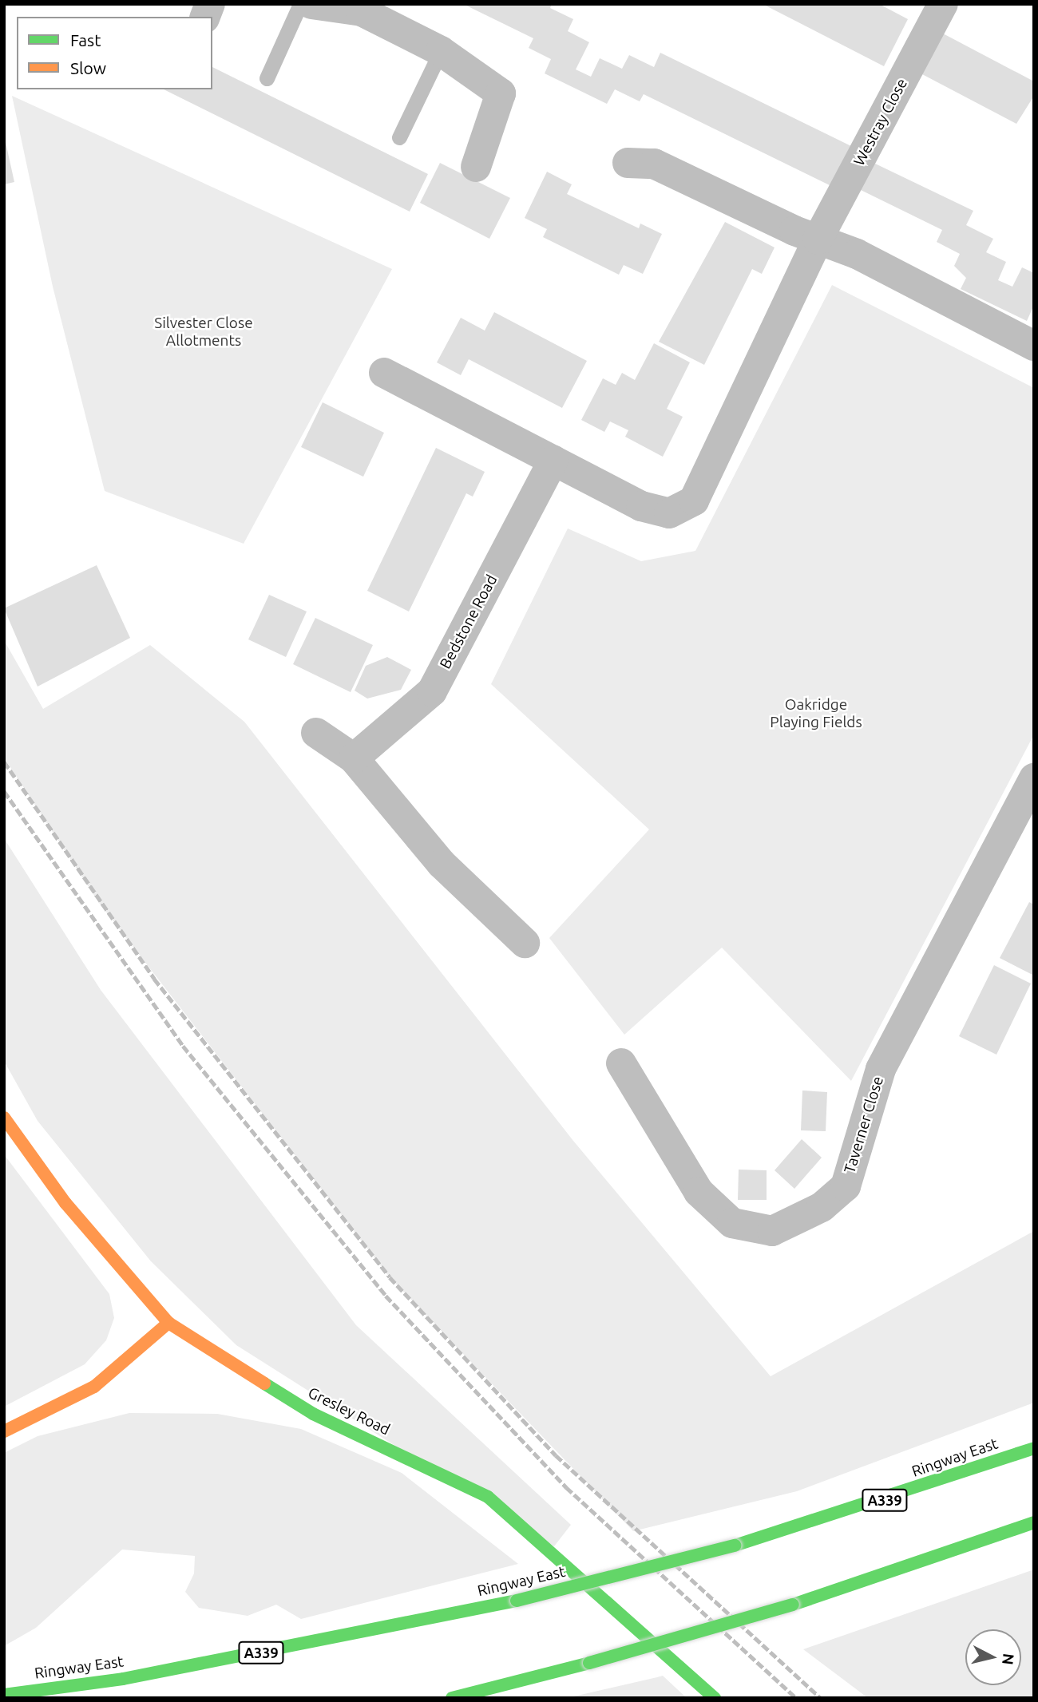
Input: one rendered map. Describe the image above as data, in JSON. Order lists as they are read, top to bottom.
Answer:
{
  "streets": {
    "main road": ["Gresley Road", "Ringway East", "A339"],
    "street": ["Westray Close", "Bedstone Road", "Taverner Close"]
  },
  "crossings": [
    ["Westray Close", "Bedstone Road"]
  ],
  "parks": ["Silvester Close Allotments", "Oakridge Playing Fields"],
  "legend": ["Fast", "Slow"],
  "north": "right"
}
